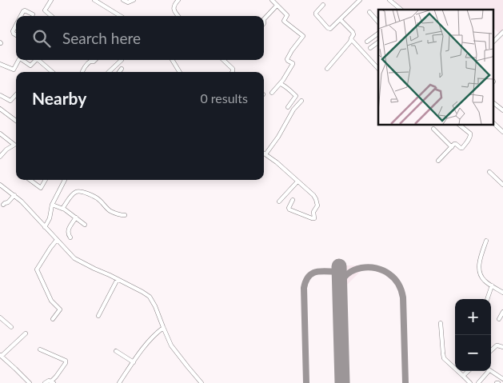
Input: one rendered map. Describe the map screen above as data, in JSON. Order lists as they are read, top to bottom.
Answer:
{
  "page": {
    "search": "Search here",
    "heading": ["Nearby", "0 results"],
    "map_buttons": ["+", "−"]
  }
}
